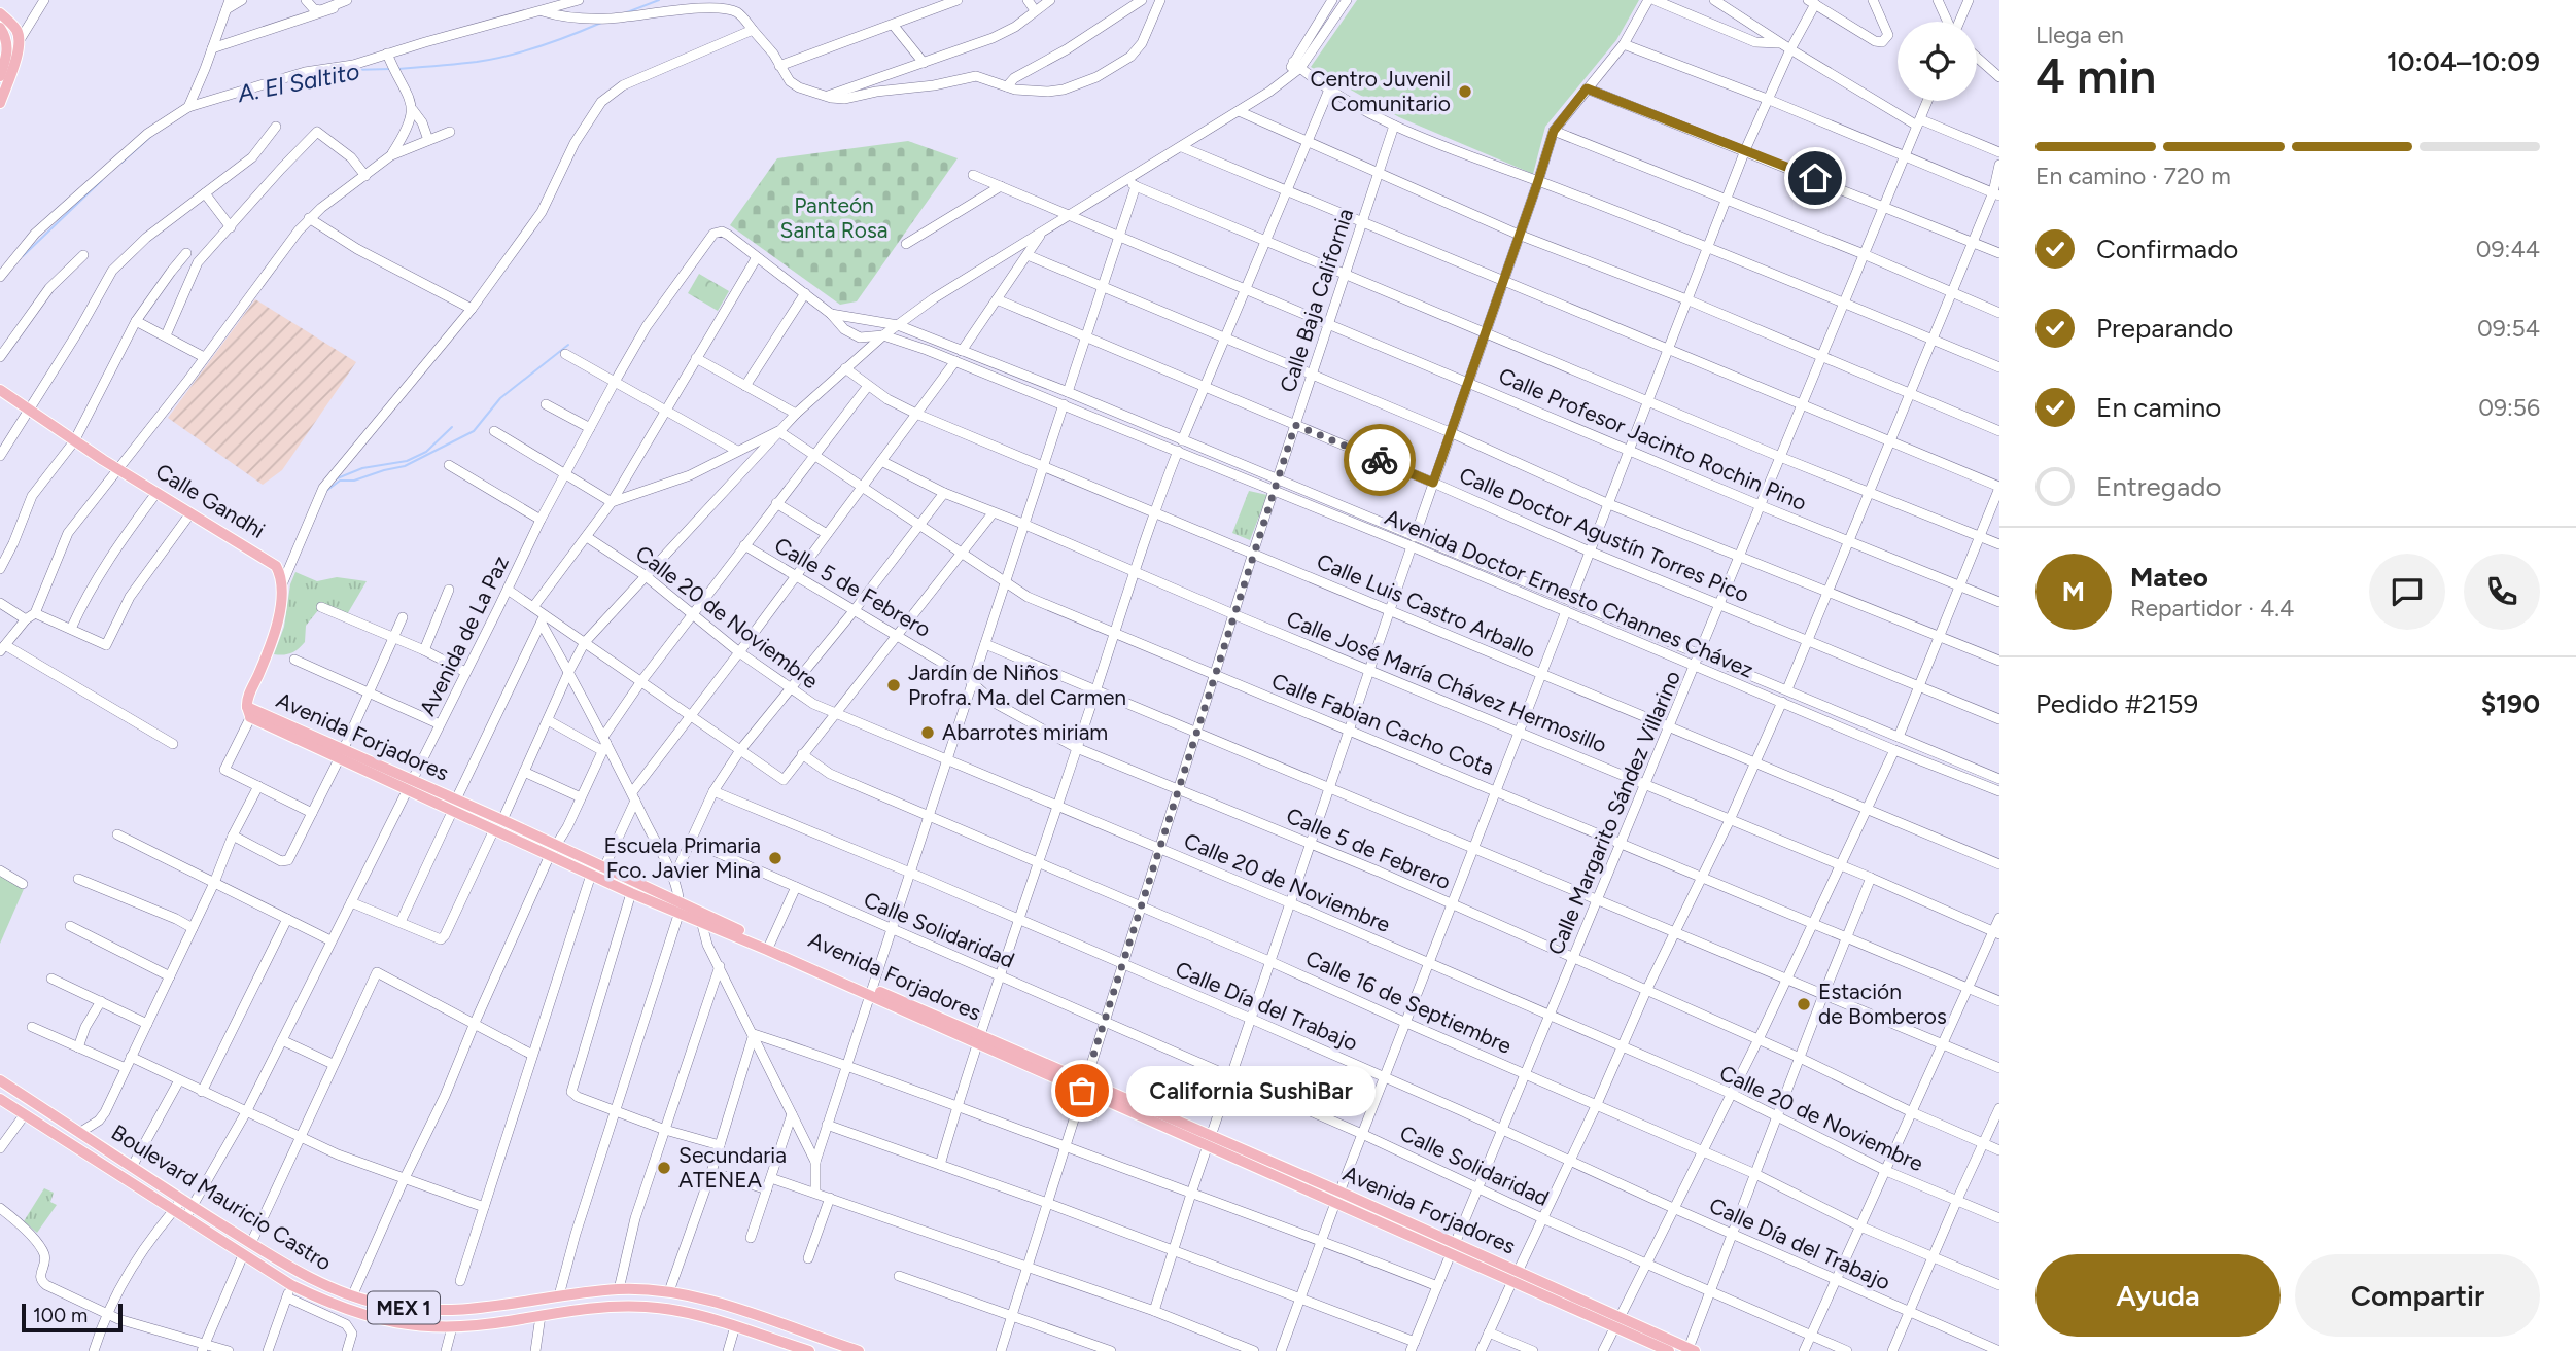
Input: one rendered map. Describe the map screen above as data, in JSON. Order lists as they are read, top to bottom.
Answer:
{
  "streets": {
    "main road": [
      "Calle Gandhi",
      "Avenida Forjadores",
      "Boulevard Mauricio Castro",
      "MEX 1"
    ],
    "street": [
      "Calle Baja California",
      "Calle Profesor Jacinto Rochin Pino",
      "Calle Doctor Agustín Torres Pico",
      "Calle 5 de Febrero",
      "Avenida Doctor Ernesto Channes Chávez",
      "Calle Luis Castro Arballo",
      "Calle 20 de Noviembre",
      "Avenida de La Paz",
      "Calle José María Chávez Hermosillo",
      "Calle Fabian Cacho Cota",
      "Calle Margarito Sández Villarino",
      "Calle Solidaridad",
      "Calle 16 de Septiembre",
      "Calle Día del Trabajo"
    ]
  },
  "crossings": [
    ["Calle Baja California", "Calle Profesor Jacinto Rochin Pino"],
    ["Calle Baja California", "Calle Doctor Agustín Torres Pico"],
    ["Calle Baja California", "Calle 5 de Febrero"],
    ["Calle Baja California", "Avenida Doctor Ernesto Channes Chávez"],
    ["Calle Baja California", "Calle Luis Castro Arballo"],
    ["Calle Baja California", "Calle 20 de Noviembre"],
    ["Calle Baja California", "Calle José María Chávez Hermosillo"],
    ["Calle Baja California", "Calle Fabian Cacho Cota"],
    ["Calle Baja California", "Avenida Forjadores"],
    ["Calle Baja California", "Calle Solidaridad"],
    ["Calle Baja California", "Calle 16 de Septiembre"],
    ["Calle Baja California", "Calle Día del Trabajo"],
    ["Calle Profesor Jacinto Rochin Pino", "Calle Margarito Sández Villarino"],
    ["Calle Doctor Agustín Torres Pico", "Calle Margarito Sández Villarino"],
    ["Calle 5 de Febrero", "Calle Margarito Sández Villarino"],
    ["Avenida Doctor Ernesto Channes Chávez", "Avenida de La Paz"],
    ["Avenida Doctor Ernesto Channes Chávez", "Calle Margarito Sández Villarino"],
    ["Calle Luis Castro Arballo", "Calle Margarito Sández Villarino"],
    ["Calle 20 de Noviembre", "Calle Margarito Sández Villarino"],
    ["Avenida de La Paz", "Avenida Forjadores"],
    ["Avenida de La Paz", "Boulevard Mauricio Castro"],
    ["Calle José María Chávez Hermosillo", "Calle Margarito Sández Villarino"],
    ["Calle Fabian Cacho Cota", "Calle Margarito Sández Villarino"],
    ["Avenida Forjadores", "Calle Margarito Sández Villarino"],
    ["Calle Margarito Sández Villarino", "Calle Solidaridad"],
    ["Calle Margarito Sández Villarino", "Calle 16 de Septiembre"],
    ["Calle Margarito Sández Villarino", "Calle Día del Trabajo"]
  ],
  "water": ["A. El Saltito"],
  "parks": ["Panteón Santa Rosa"],
  "places": [
    "Centro Juvenil Comunitario",
    "Jardín de Niños Profra. Ma. del Carmen",
    "Abarrotes miriam",
    "Escuela Primaria Fco. Javier Mina",
    "Estación de Bomberos",
    "California SushiBar",
    "Secundaria ATENEA"
  ],
  "scale_bar": "100 m",
  "page": {
    "heading": ["4 min", "Llega en", "10:04–10:09"],
    "panel": [
      "Mateo",
      "Repartidor · 4.4",
      "Pedido #2159",
      "$190"
    ],
    "bar": "En camino · 720 m",
    "list": [
      ["Confirmado", "09:44"],
      ["Preparando", "09:54"],
      ["En camino", "09:56"],
      "Entregado"
    ],
    "round": "M",
    "bubble": "California SushiBar",
    "buttons": ["Ayuda", "Compartir"],
    "scale": "100 m"
  }
}
